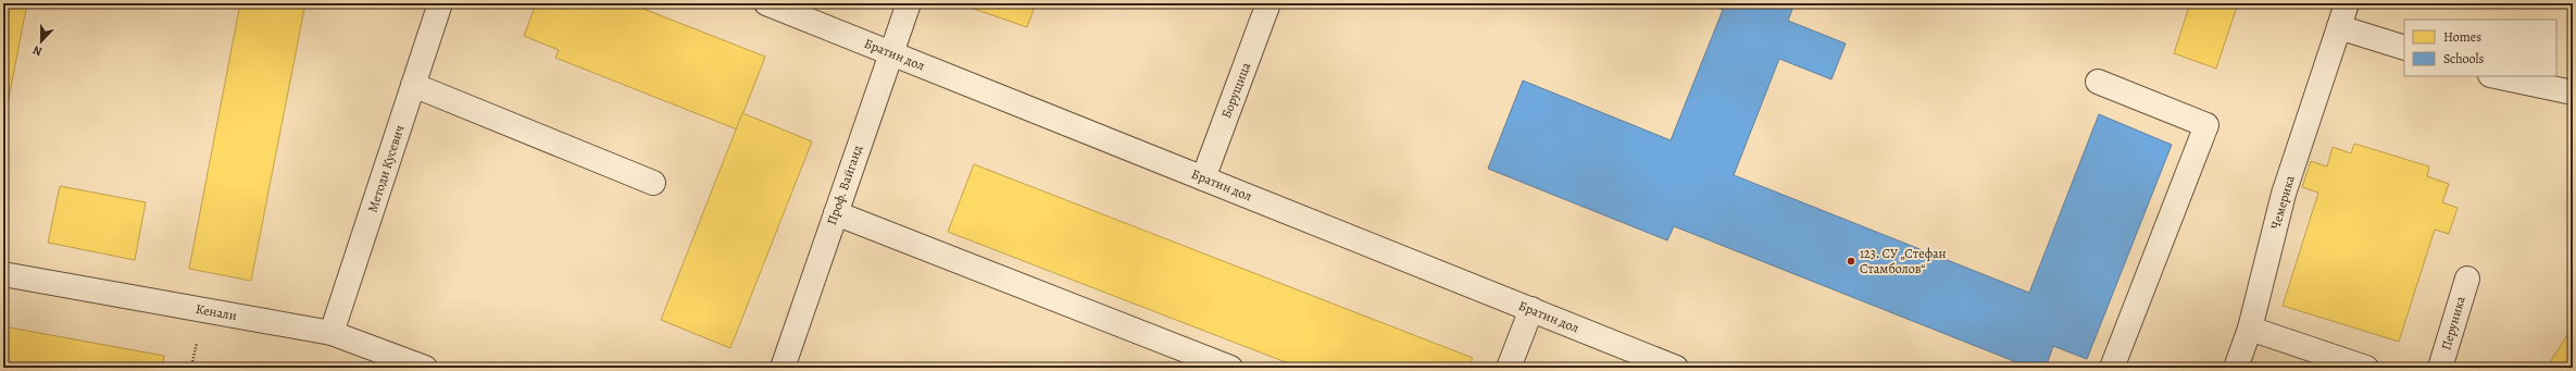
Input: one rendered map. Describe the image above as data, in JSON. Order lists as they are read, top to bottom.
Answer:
{
  "streets": {
    "street": [
      "Братин дол",
      "Борущица",
      "Методи Кусевич",
      "Проф. Вайганд",
      "Чемерика",
      "Кенали",
      "Перуника"
    ]
  },
  "crossings": [
    ["Братин дол", "Борущица"],
    ["Братин дол", "Проф. Вайганд"],
    ["Методи Кусевич", "Кенали"]
  ],
  "places": ["123. СУ „Стефан Стамболов“"],
  "legend": ["Homes", "Schools"],
  "north": "bottom"
}
